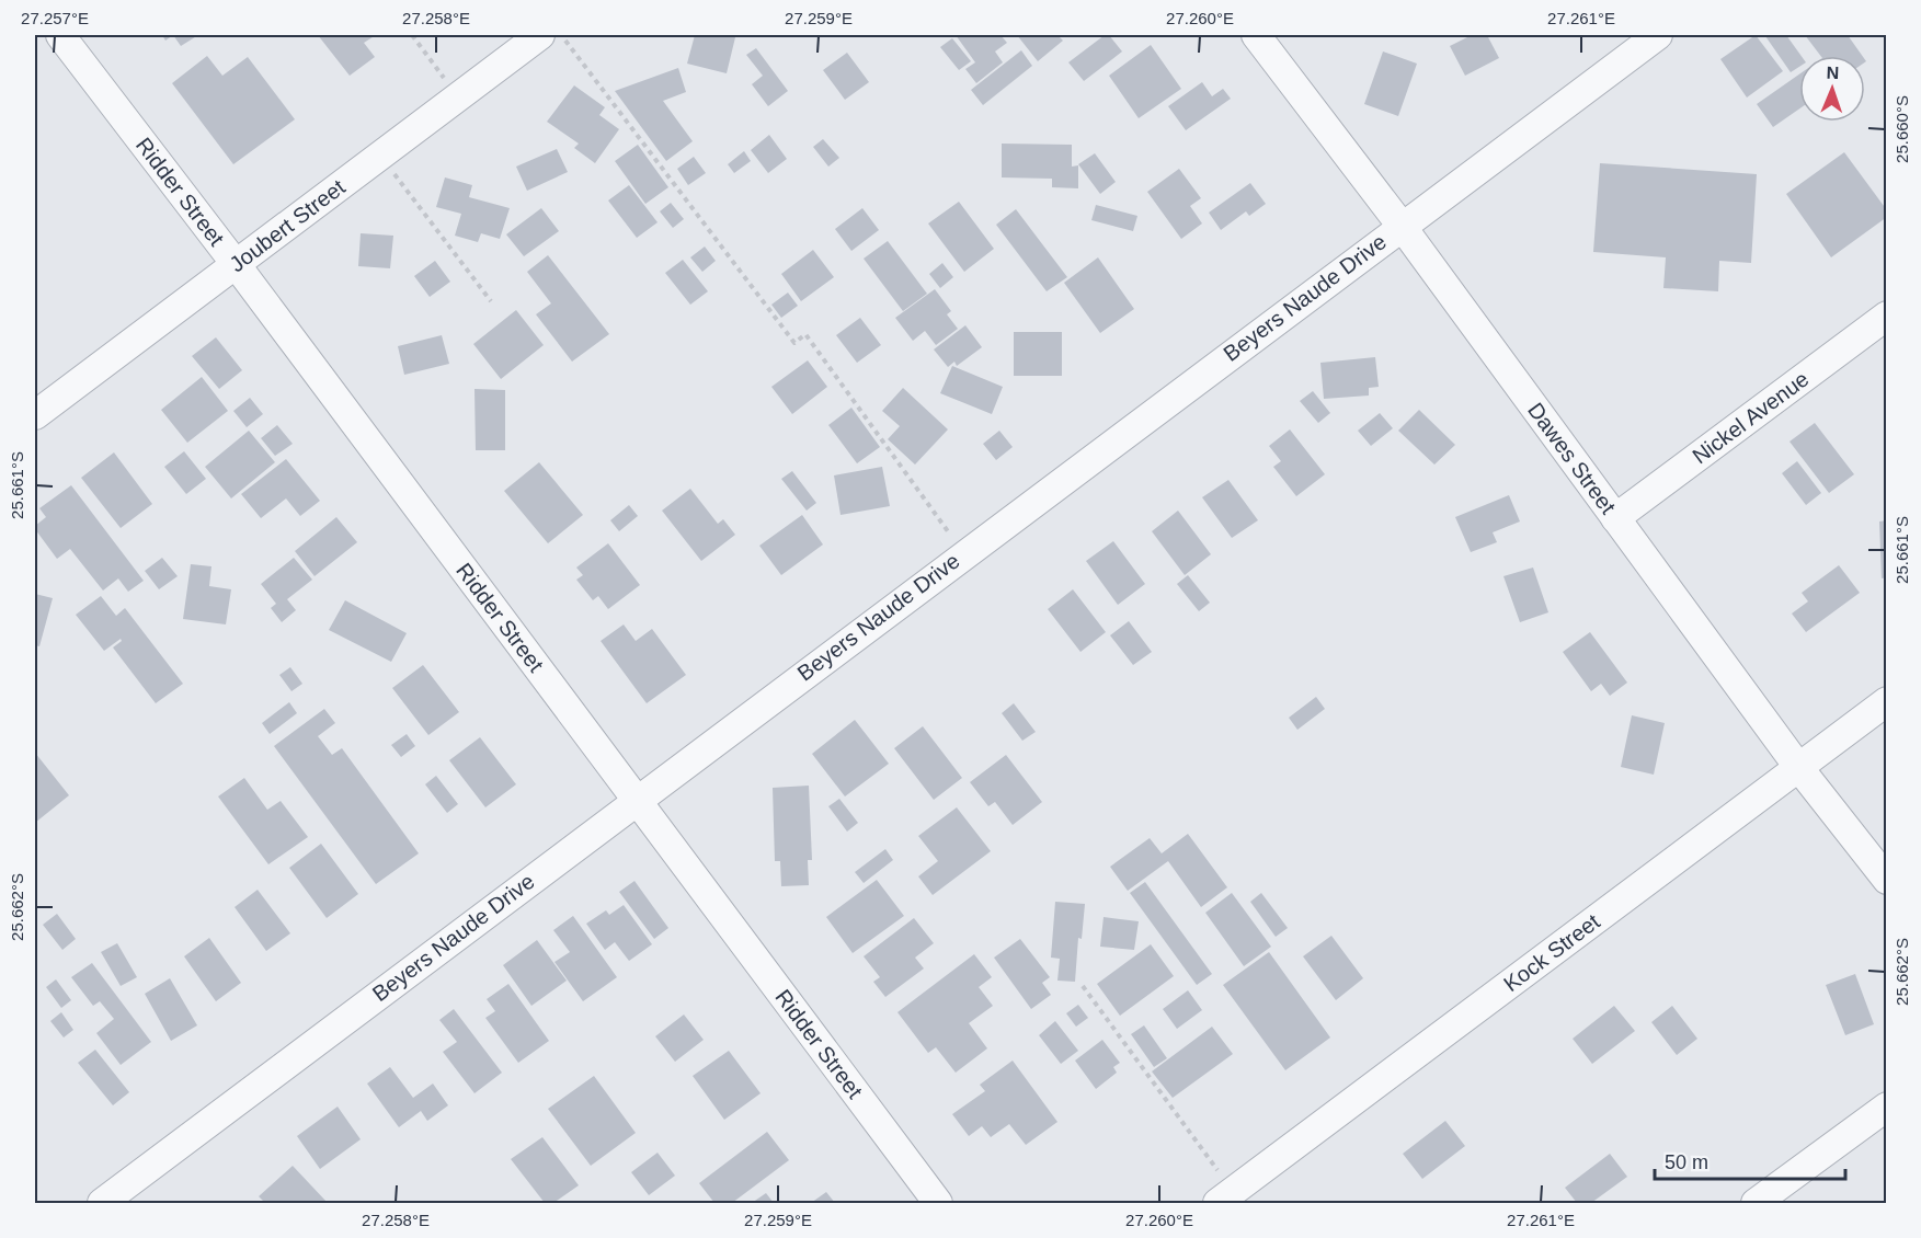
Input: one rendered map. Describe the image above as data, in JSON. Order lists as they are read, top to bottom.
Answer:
{
  "streets": {
    "street": [
      "Ridder Street",
      "Joubert Street",
      "Beyers Naude Drive",
      "Nickel Avenue",
      "Dawes Street",
      "Kock Street"
    ]
  },
  "crossings": [
    ["Ridder Street", "Joubert Street"],
    ["Ridder Street", "Beyers Naude Drive"],
    ["Beyers Naude Drive", "Dawes Street"],
    ["Nickel Avenue", "Dawes Street"],
    ["Dawes Street", "Kock Street"]
  ],
  "scale_bar": "50 m",
  "north": "top",
  "coordinates": [
    "27.257°E",
    "27.258°E",
    "27.259°E",
    "27.260°E",
    "27.261°E",
    "25.660°S",
    "25.661°S",
    "25.662°S"
  ]
}
